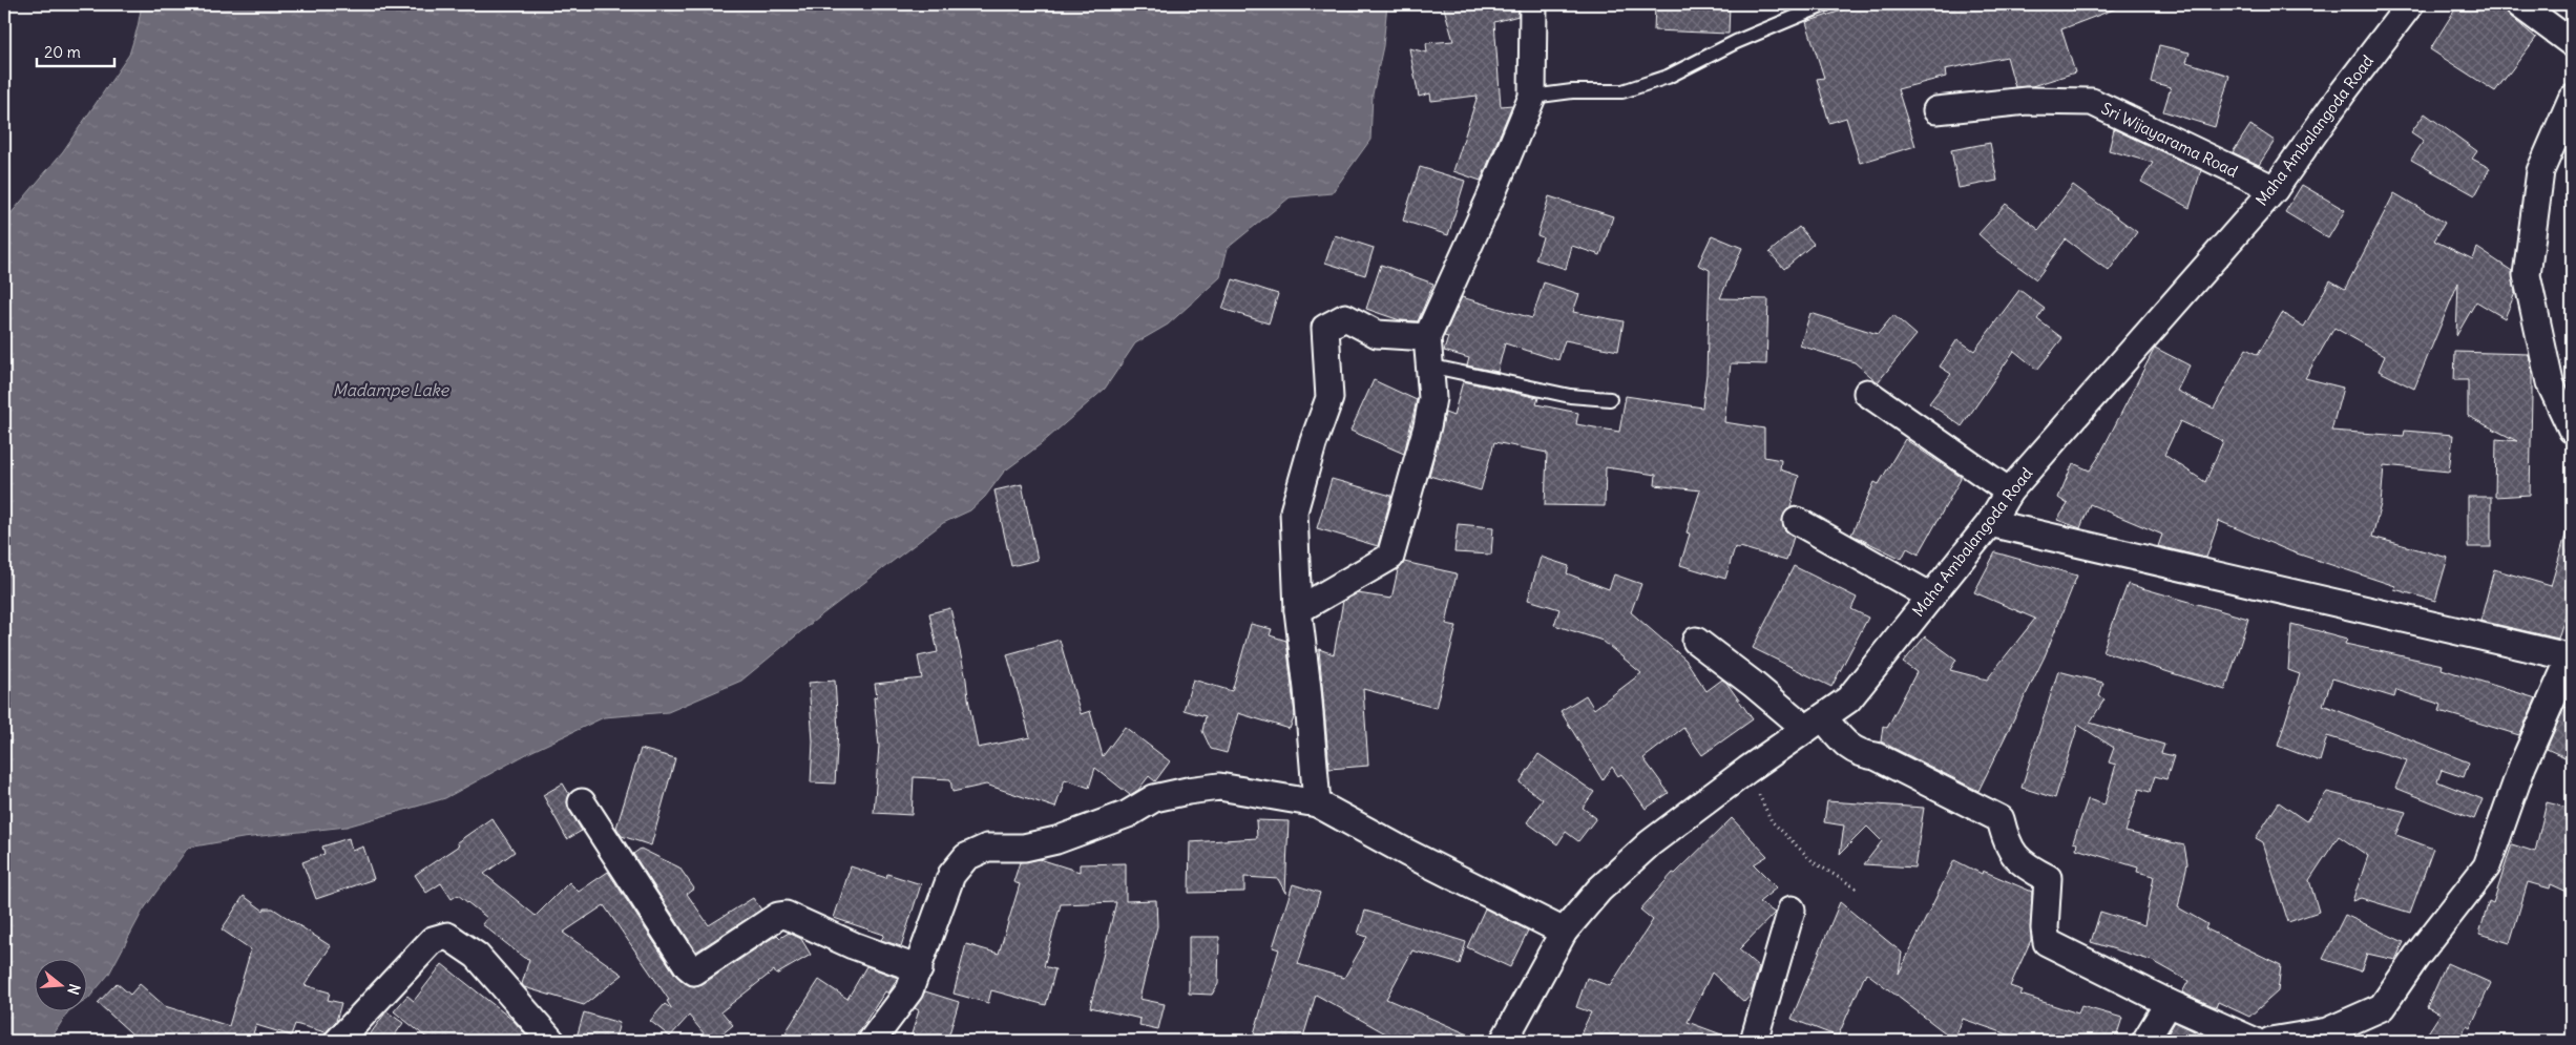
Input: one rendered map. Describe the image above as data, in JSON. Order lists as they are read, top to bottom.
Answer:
{
  "streets": {
    "street": ["Maha Ambalangoda Road", "Sri Wijayarama Road"]
  },
  "crossings": [
    ["Maha Ambalangoda Road", "Sri Wijayarama Road"]
  ],
  "water": ["Madampe Lake"],
  "scale_bar": "20 m",
  "north": "right"
}
